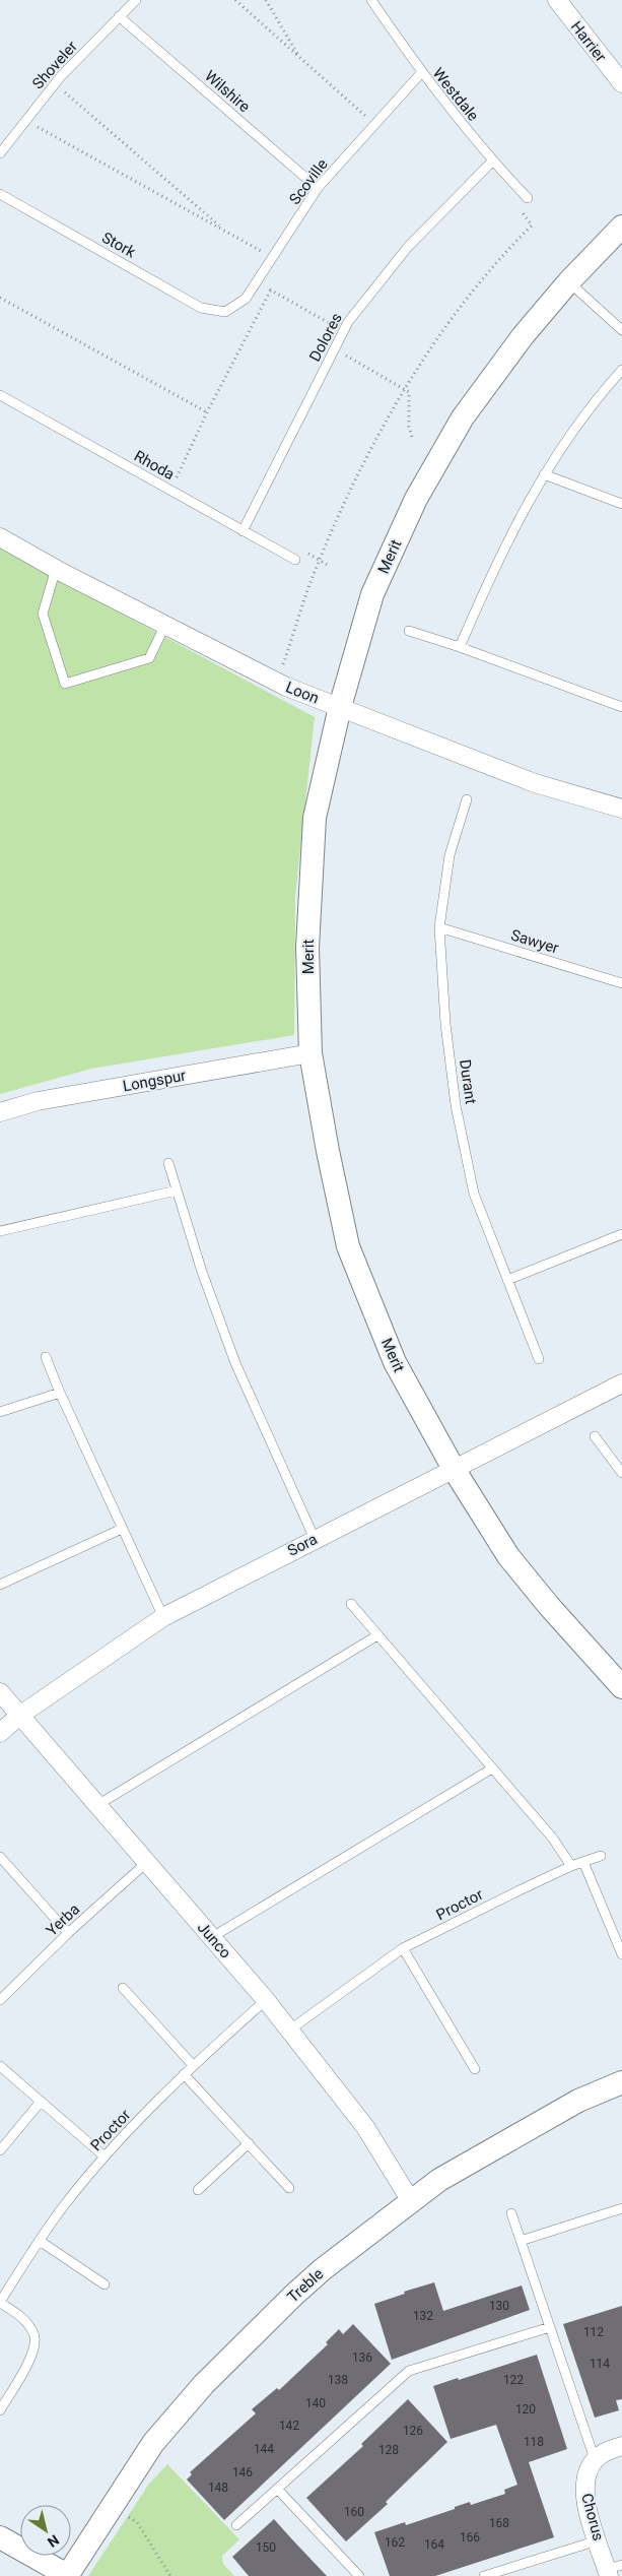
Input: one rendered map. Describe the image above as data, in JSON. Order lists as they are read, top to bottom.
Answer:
{
  "streets": {
    "street": [
      "Harrier",
      "Merit",
      "Loon",
      "Longspur",
      "Sora",
      "Junco",
      "Treble",
      "Chorus"
    ],
    "lane": [
      "Shoveler",
      "Wilshire",
      "Westdale",
      "Scoville",
      "Stork",
      "Dolores",
      "Rhoda",
      "Sawyer",
      "Durant",
      "Proctor",
      "Yerba"
    ]
  },
  "crossings": [
    ["Shoveler", "Wilshire"],
    ["Wilshire", "Scoville"],
    ["Westdale", "Scoville"],
    ["Westdale", "Dolores"],
    ["Scoville", "Stork"],
    ["Dolores", "Rhoda"],
    ["Merit", "Loon"],
    ["Merit", "Longspur"],
    ["Merit", "Sora"],
    ["Sawyer", "Durant"],
    ["Sora", "Junco"],
    ["Proctor", "Junco"],
    ["Yerba", "Junco"],
    ["Junco", "Treble"]
  ],
  "house_numbers": [
    "130",
    "132",
    "112",
    "136",
    "114",
    "138",
    "122",
    "140",
    "120",
    "142",
    "126",
    "118",
    "144",
    "128",
    "146",
    "148",
    "160",
    "168",
    "166",
    "162",
    "164",
    "150"
  ],
  "north": "bottom right"
}
